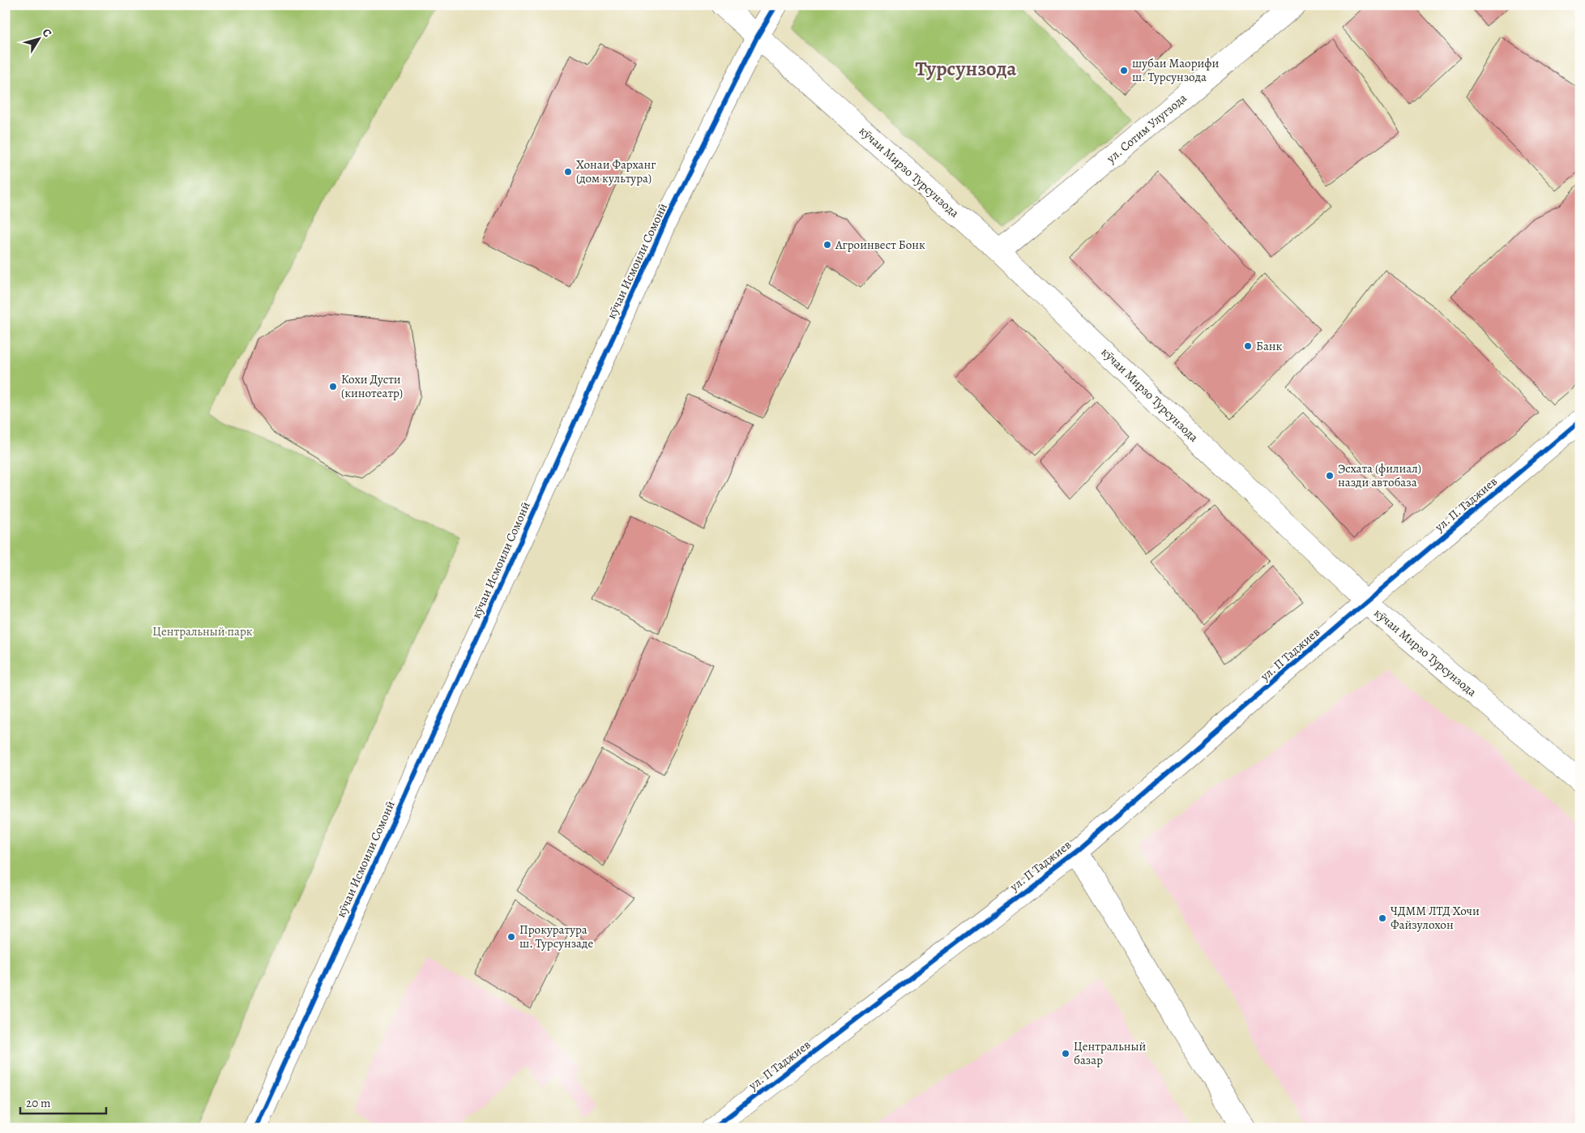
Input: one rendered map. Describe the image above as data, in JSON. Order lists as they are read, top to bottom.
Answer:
{
  "streets": {
    "street": [
      "ул. Сотим Улугзода",
      "кӯчаи Мирзо Турсунзода",
      "кӯчаи Исмоили Сомонӣ",
      "ул. П. Таджиев",
      "ул. П Таджиев"
    ]
  },
  "crossings": [
    ["ул. Сотим Улугзода", "кӯчаи Мирзо Турсунзода"],
    ["кӯчаи Мирзо Турсунзода", "кӯчаи Исмоили Сомонӣ"],
    ["кӯчаи Мирзо Турсунзода", "ул. П. Таджиев"],
    ["кӯчаи Мирзо Турсунзода", "ул. П Таджиев"],
    ["ул. П. Таджиев", "ул. П Таджиев"]
  ],
  "districts": ["Турсунзода"],
  "parks": ["Центральный парк"],
  "places": [
    "шубаи Маорифи ш. Турсунзода",
    "Хонаи Фарханг (дом культура)",
    "Агроинвест Бонк",
    "Банк",
    "Кохи Дусти (кинотеатр)",
    "Эсхата (филиал) назди автобаза",
    "ЧДММ ЛТД Хочи Файзулохон",
    "Прокуратура ш. Турсунзаде",
    "Центральный базар"
  ],
  "scale_bar": "20 m",
  "north": "top right"
}
